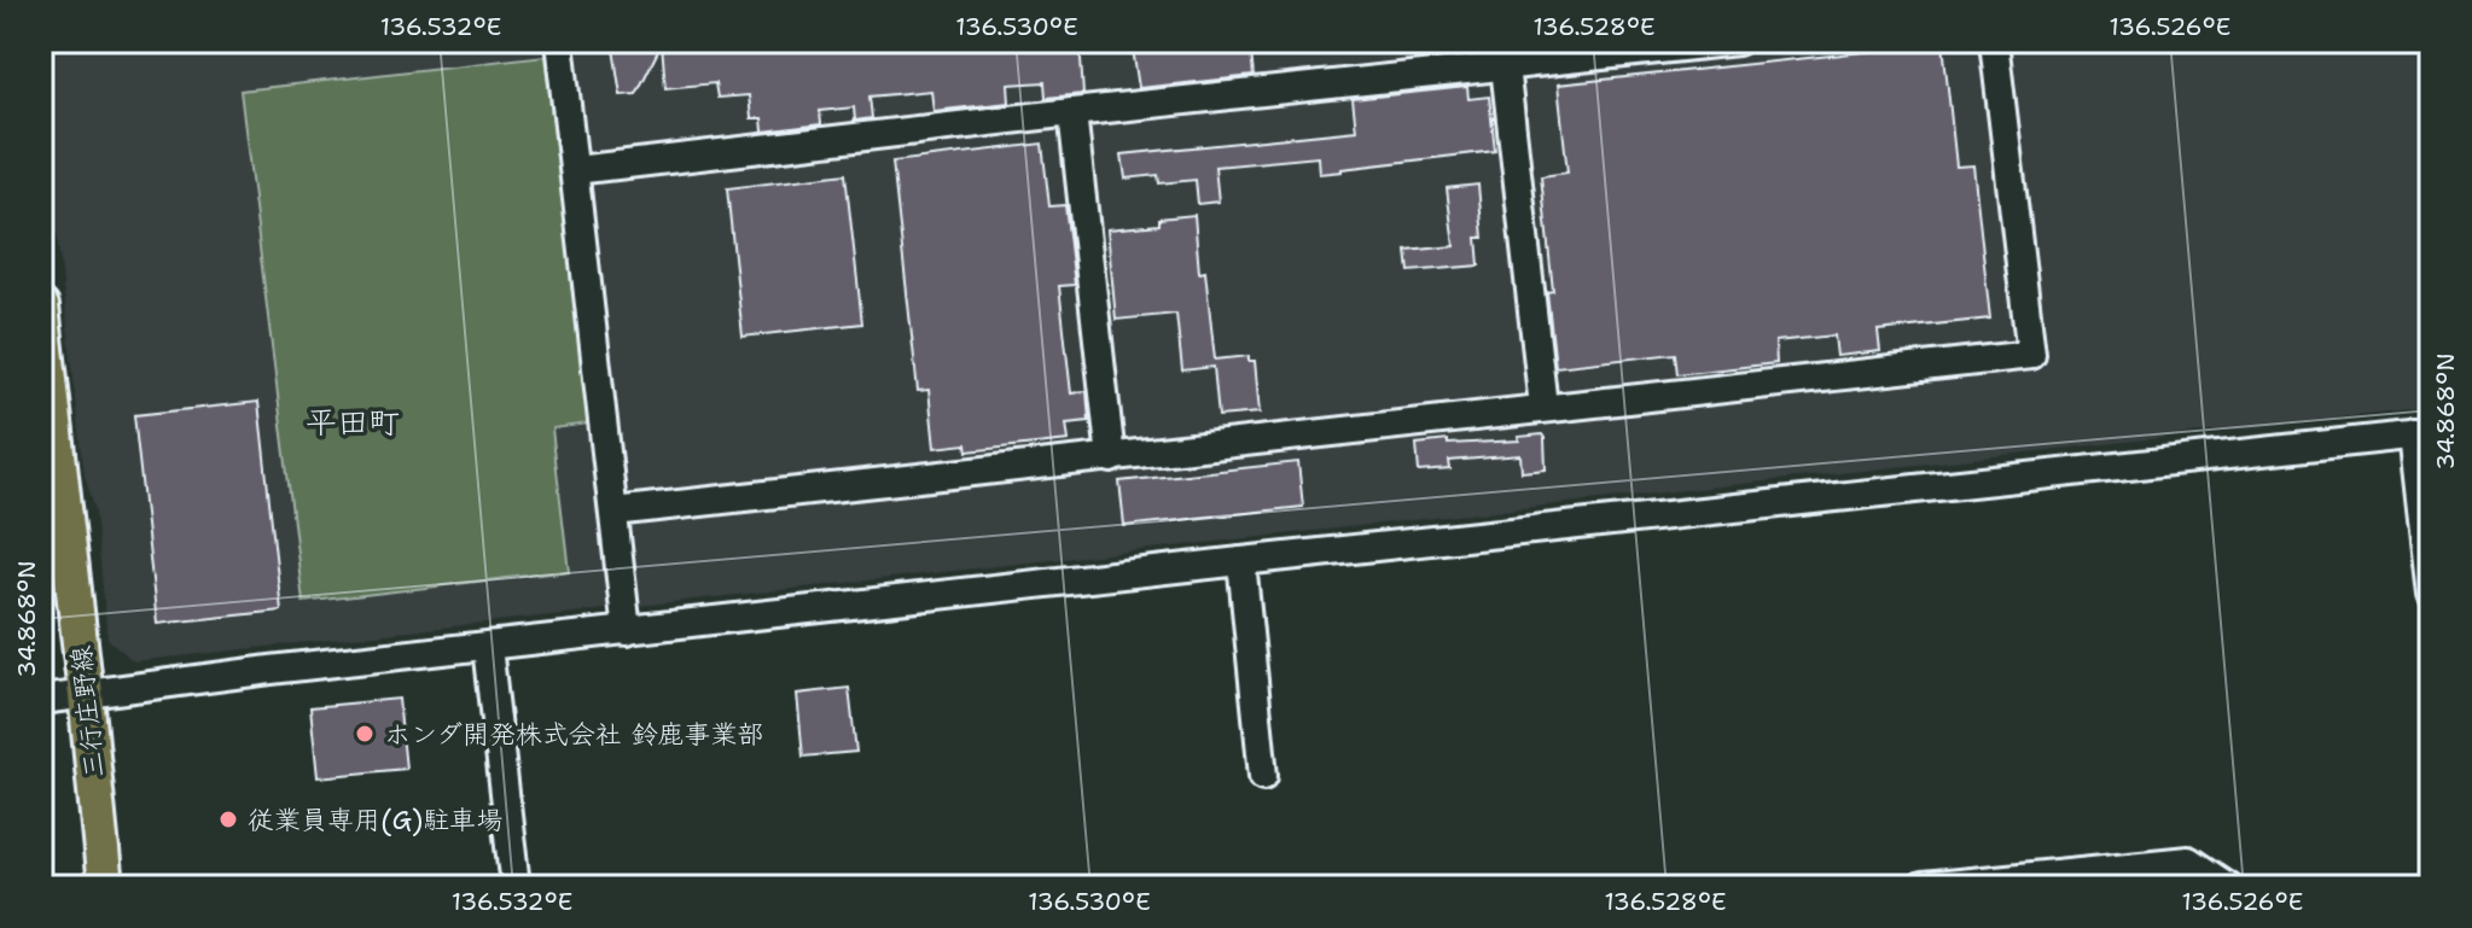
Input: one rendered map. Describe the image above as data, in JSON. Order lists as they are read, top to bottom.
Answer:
{
  "streets": {
    "main road": ["三行庄野線"]
  },
  "districts": ["平田町"],
  "places": ["ホンダ開発株式会社 鈴鹿事業部", "従業員専用(G)駐車場"],
  "coordinates": [
    "136.532°E",
    "136.530°E",
    "136.528°E",
    "136.526°E",
    "34.868°N"
  ]
}
